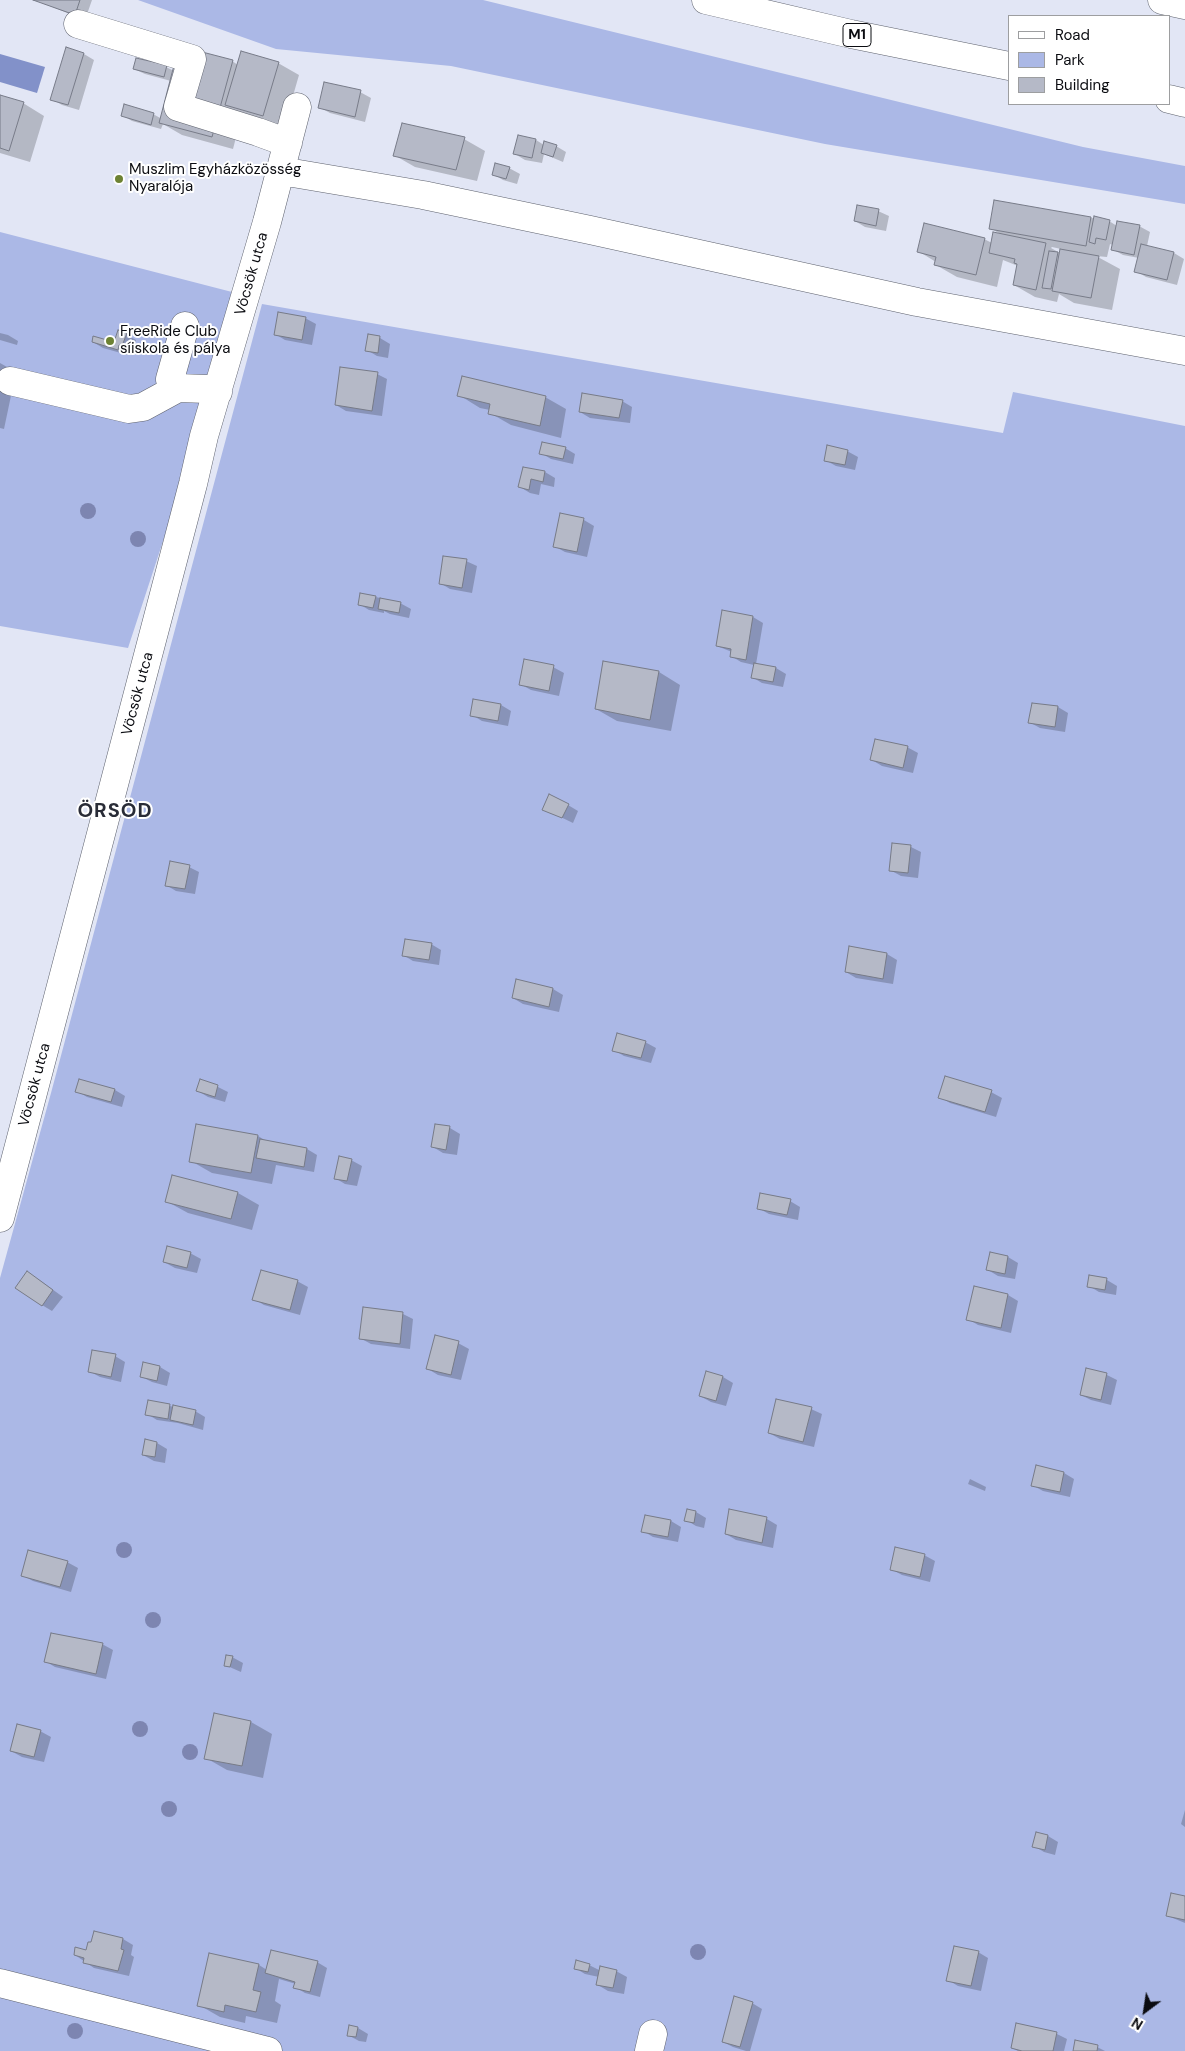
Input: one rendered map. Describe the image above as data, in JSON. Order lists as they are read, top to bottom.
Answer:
{
  "streets": {
    "street": ["M1", "Vöcsök utca"]
  },
  "districts": ["ÖRSÖD"],
  "places": ["Muszlim Egyházközösség Nyaralója", "FreeRide Club síiskola és pálya"],
  "legend": ["Road", "Park", "Building"],
  "north": "bottom left"
}
